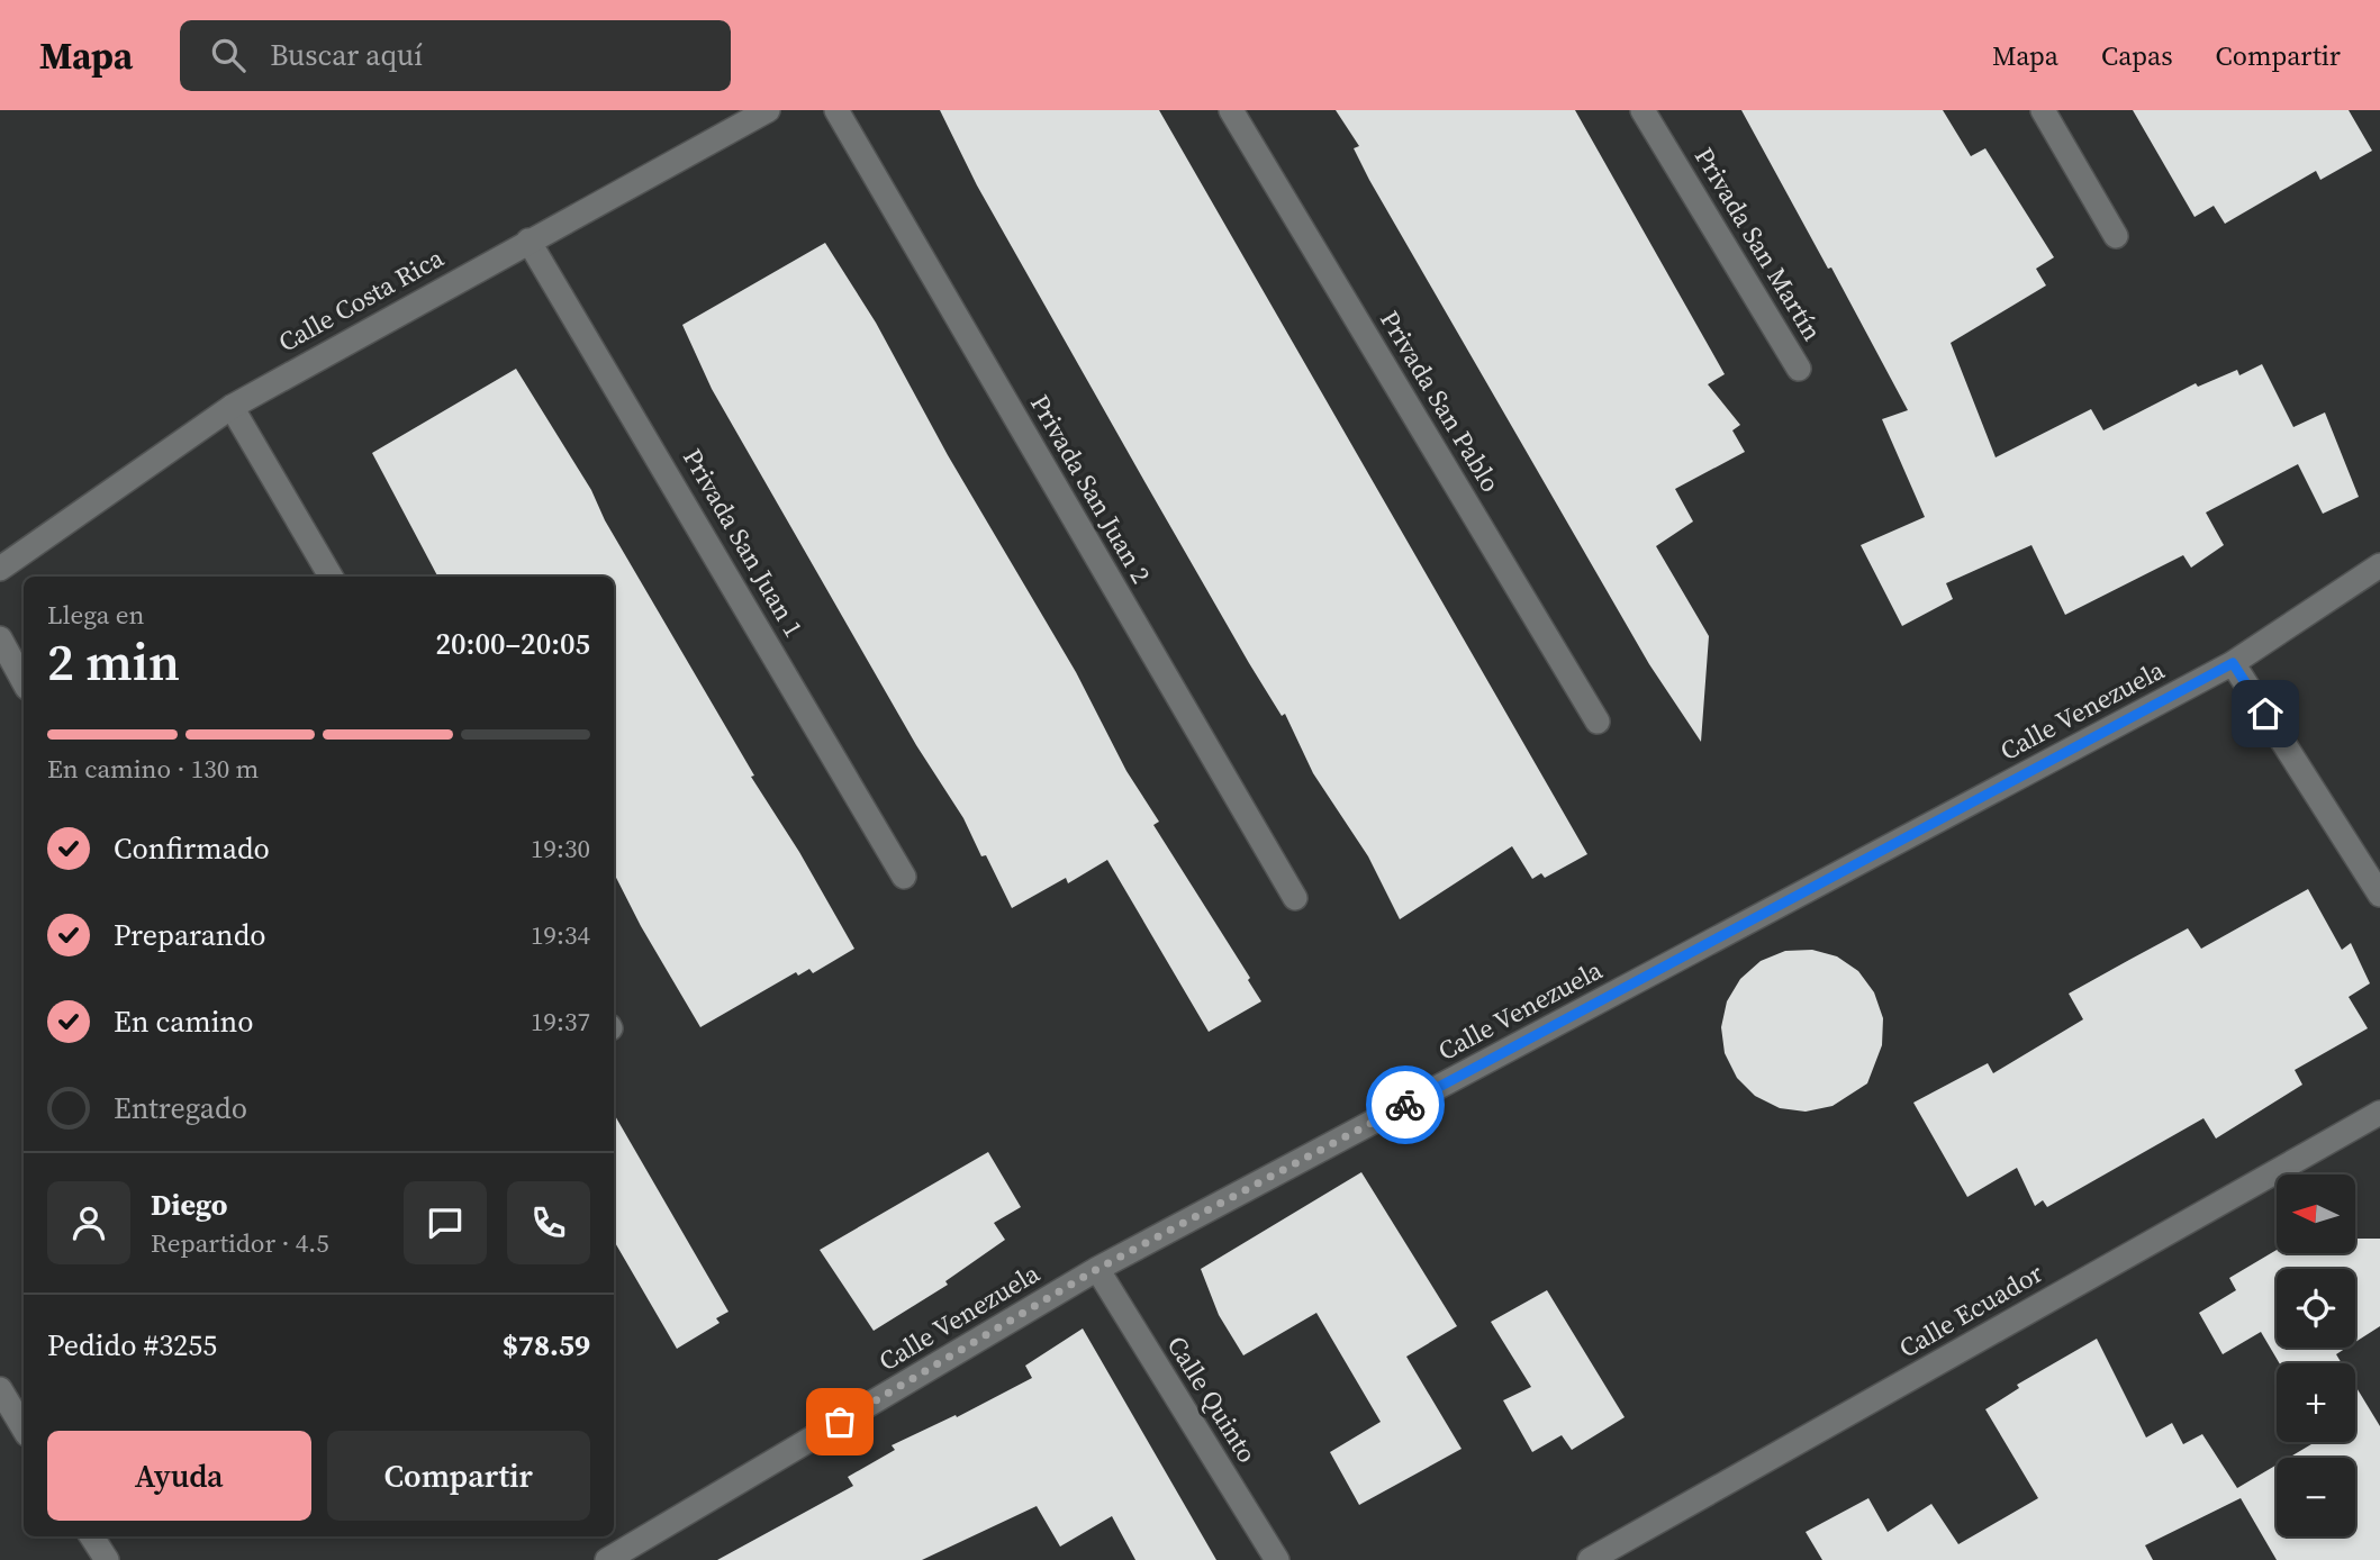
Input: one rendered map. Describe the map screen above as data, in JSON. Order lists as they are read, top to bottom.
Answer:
{
  "streets": {
    "street": [
      "Privada San Martín",
      "Calle Costa Rica",
      "Privada San Pablo",
      "Privada San Juan 2",
      "Privada San Juan 1",
      "Calle Venezuela",
      "Calle Ecuador",
      "Calle Quinto"
    ]
  },
  "crossings": [
    ["Calle Costa Rica", "Privada San Juan 1"],
    ["Calle Venezuela", "Calle Quinto"]
  ],
  "north": "left",
  "page": {
    "header": "Mapa",
    "search": "Buscar aquí",
    "nav": ["Mapa", "Capas", "Compartir"],
    "heading": ["2 min", "Llega en", "20:00–20:05"],
    "panel": [
      "Diego",
      "Repartidor · 4.5",
      "Pedido #3255",
      "$78.59"
    ],
    "bar": "En camino · 130 m",
    "list": [
      ["Confirmado", "19:30"],
      ["Preparando", "19:34"],
      ["En camino", "19:37"],
      "Entregado"
    ],
    "map_buttons": ["+", "−"],
    "buttons": ["Ayuda", "Compartir"]
  }
}
